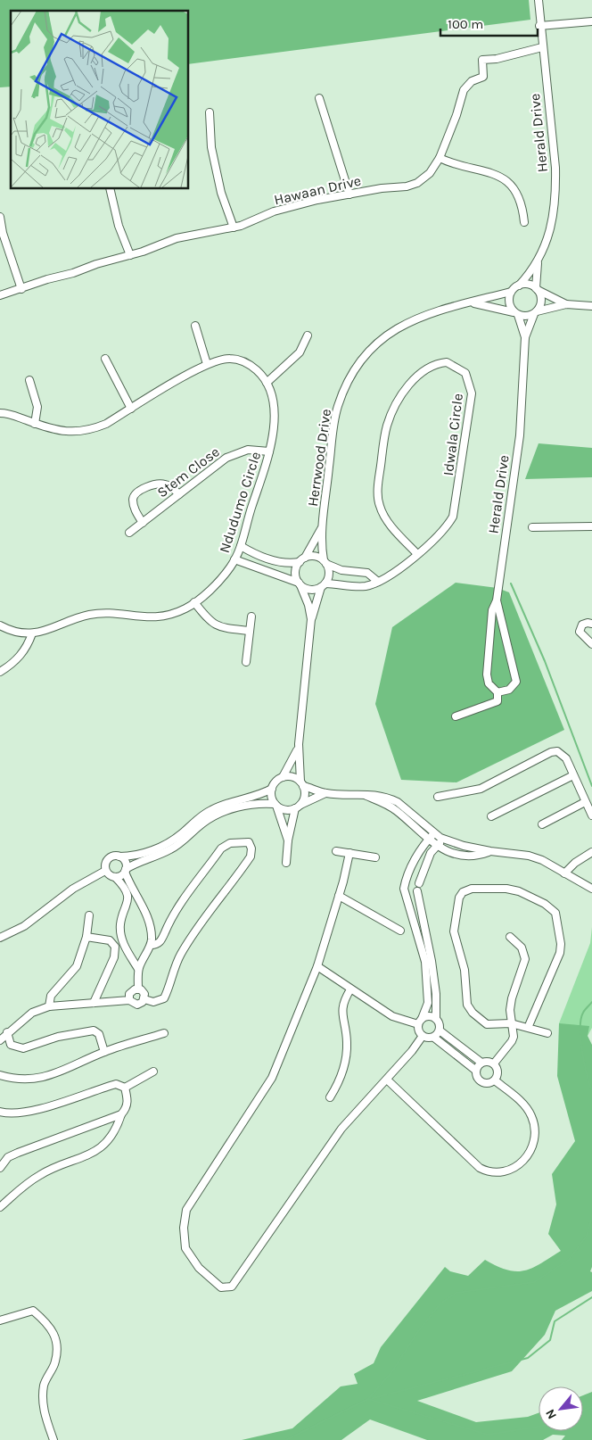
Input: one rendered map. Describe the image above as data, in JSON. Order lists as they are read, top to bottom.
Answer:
{
  "streets": {
    "street": [
      "Herald Drive",
      "Hawaan Drive",
      "Idwala Circle",
      "Herrwood Drive",
      "Stem Close",
      "Ndudumo Circle"
    ]
  },
  "crossings": [
    ["Herald Drive", "Hawaan Drive"],
    ["Herald Drive", "Herrwood Drive"],
    ["Idwala Circle", "Herrwood Drive"],
    ["Stem Close", "Ndudumo Circle"]
  ],
  "scale_bar": "100 m",
  "north": "bottom left"
}
